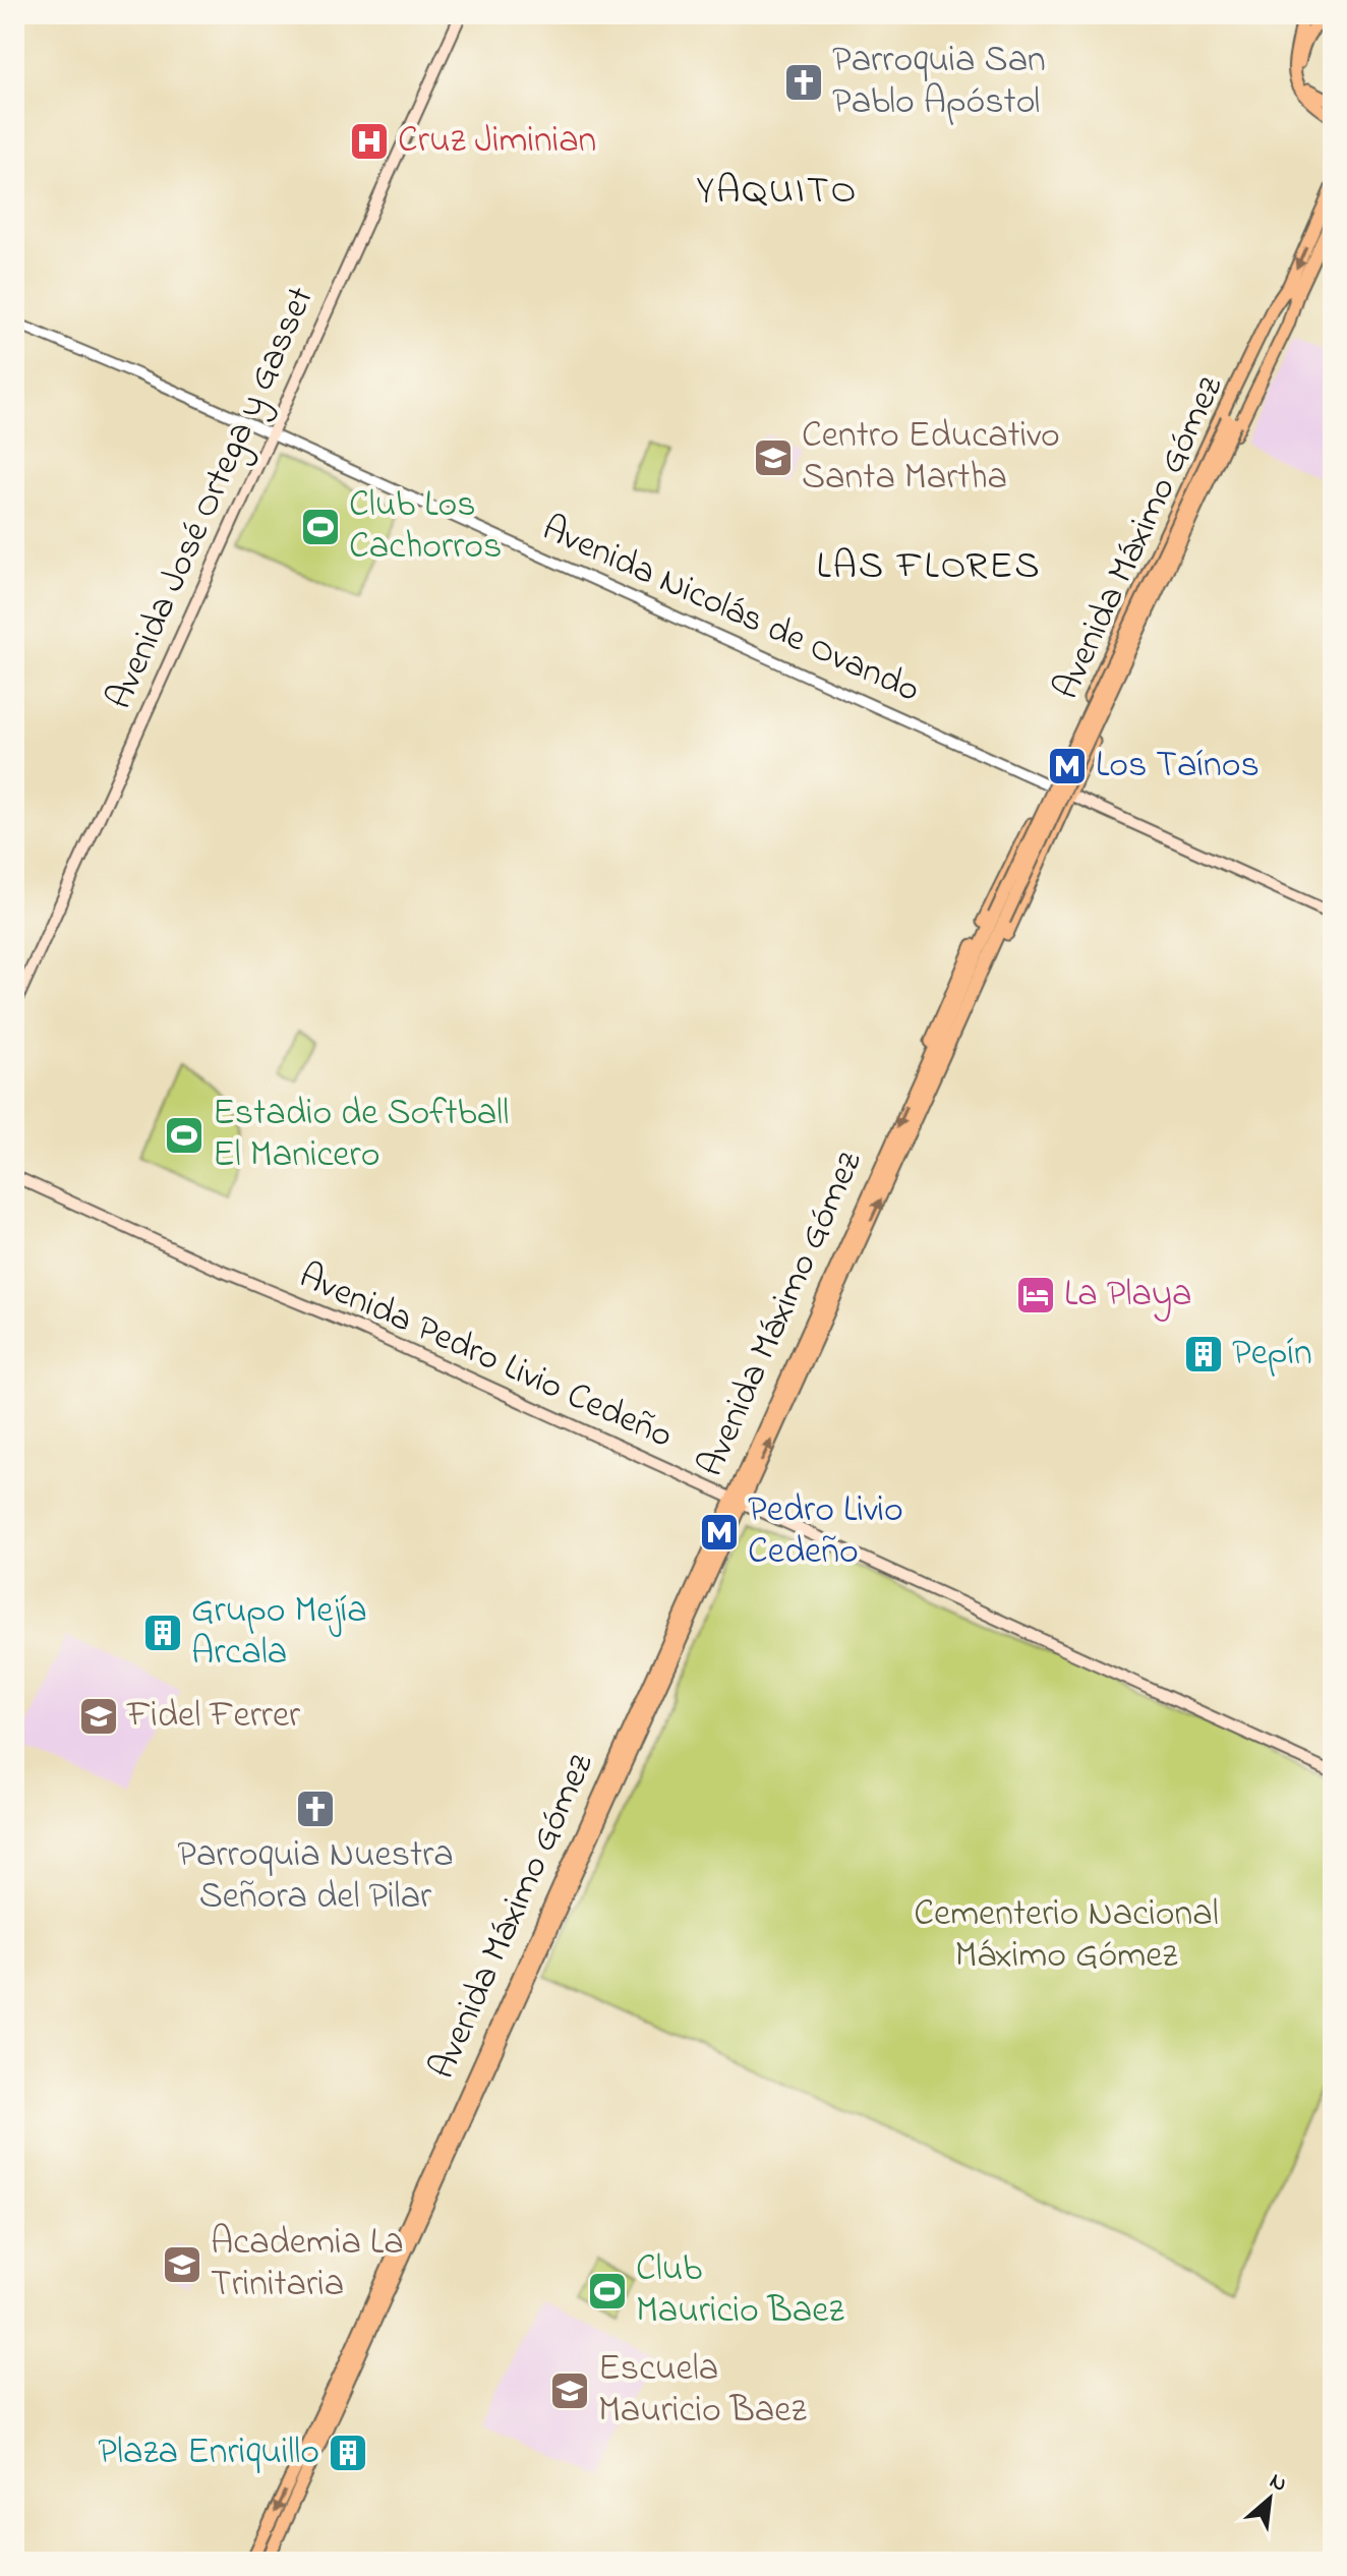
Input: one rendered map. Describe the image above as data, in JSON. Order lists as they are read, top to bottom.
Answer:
{
  "streets": {
    "main road": [
      "Avenida José Ortega y Gasset",
      "Avenida Máximo Gómez",
      "Avenida Nicolás de Ovando",
      "Avenida Pedro Livio Cedeño"
    ]
  },
  "crossings": [
    ["Avenida José Ortega y Gasset", "Avenida Nicolás de Ovando"],
    ["Avenida Máximo Gómez", "Avenida Pedro Livio Cedeño"]
  ],
  "districts": ["YAQUITO", "LAS FLORES"],
  "parks": ["Cementerio Nacional Máximo Gómez"],
  "places": {
    "church": ["Parroquia San Pablo Apóstol", "Parroquia Nuestra Señora del Pilar"],
    "hospital": ["Cruz Jiminian"],
    "school or university": [
      "Centro Educativo Santa Martha",
      "Fidel Ferrer",
      "Academia La Trinitaria",
      "Escuela Mauricio Baez"
    ],
    "sports": ["Club Los Cachorros", "Estadio de Softball El Manicero", "Club Mauricio Baez"],
    "metro station": ["Los Taínos", "Pedro Livio Cedeño"],
    "hotel": ["La Playa"],
    "building": ["Pepín", "Grupo Mejía Arcala", "Plaza Enriquillo"]
  },
  "north": "top right"
}
